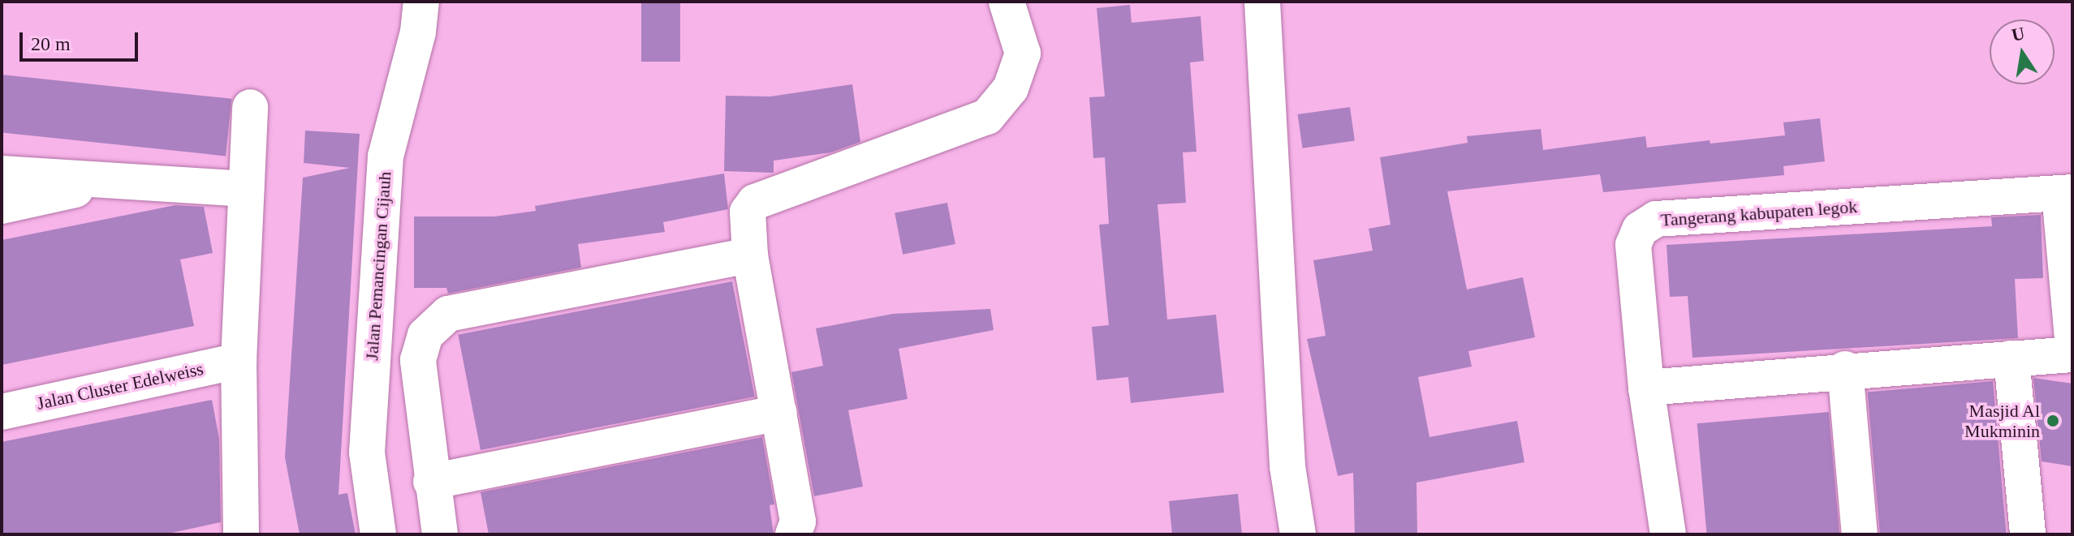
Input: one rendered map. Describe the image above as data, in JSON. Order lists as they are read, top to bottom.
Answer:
{
  "streets": {
    "street": ["Tangerang kabupaten legok", "Jalan Pemancingan Cijauh", "Jalan Cluster Edelweiss"]
  },
  "places": ["Masjid Al Mukminin"],
  "scale_bar": "20 m",
  "north": "top"
}
